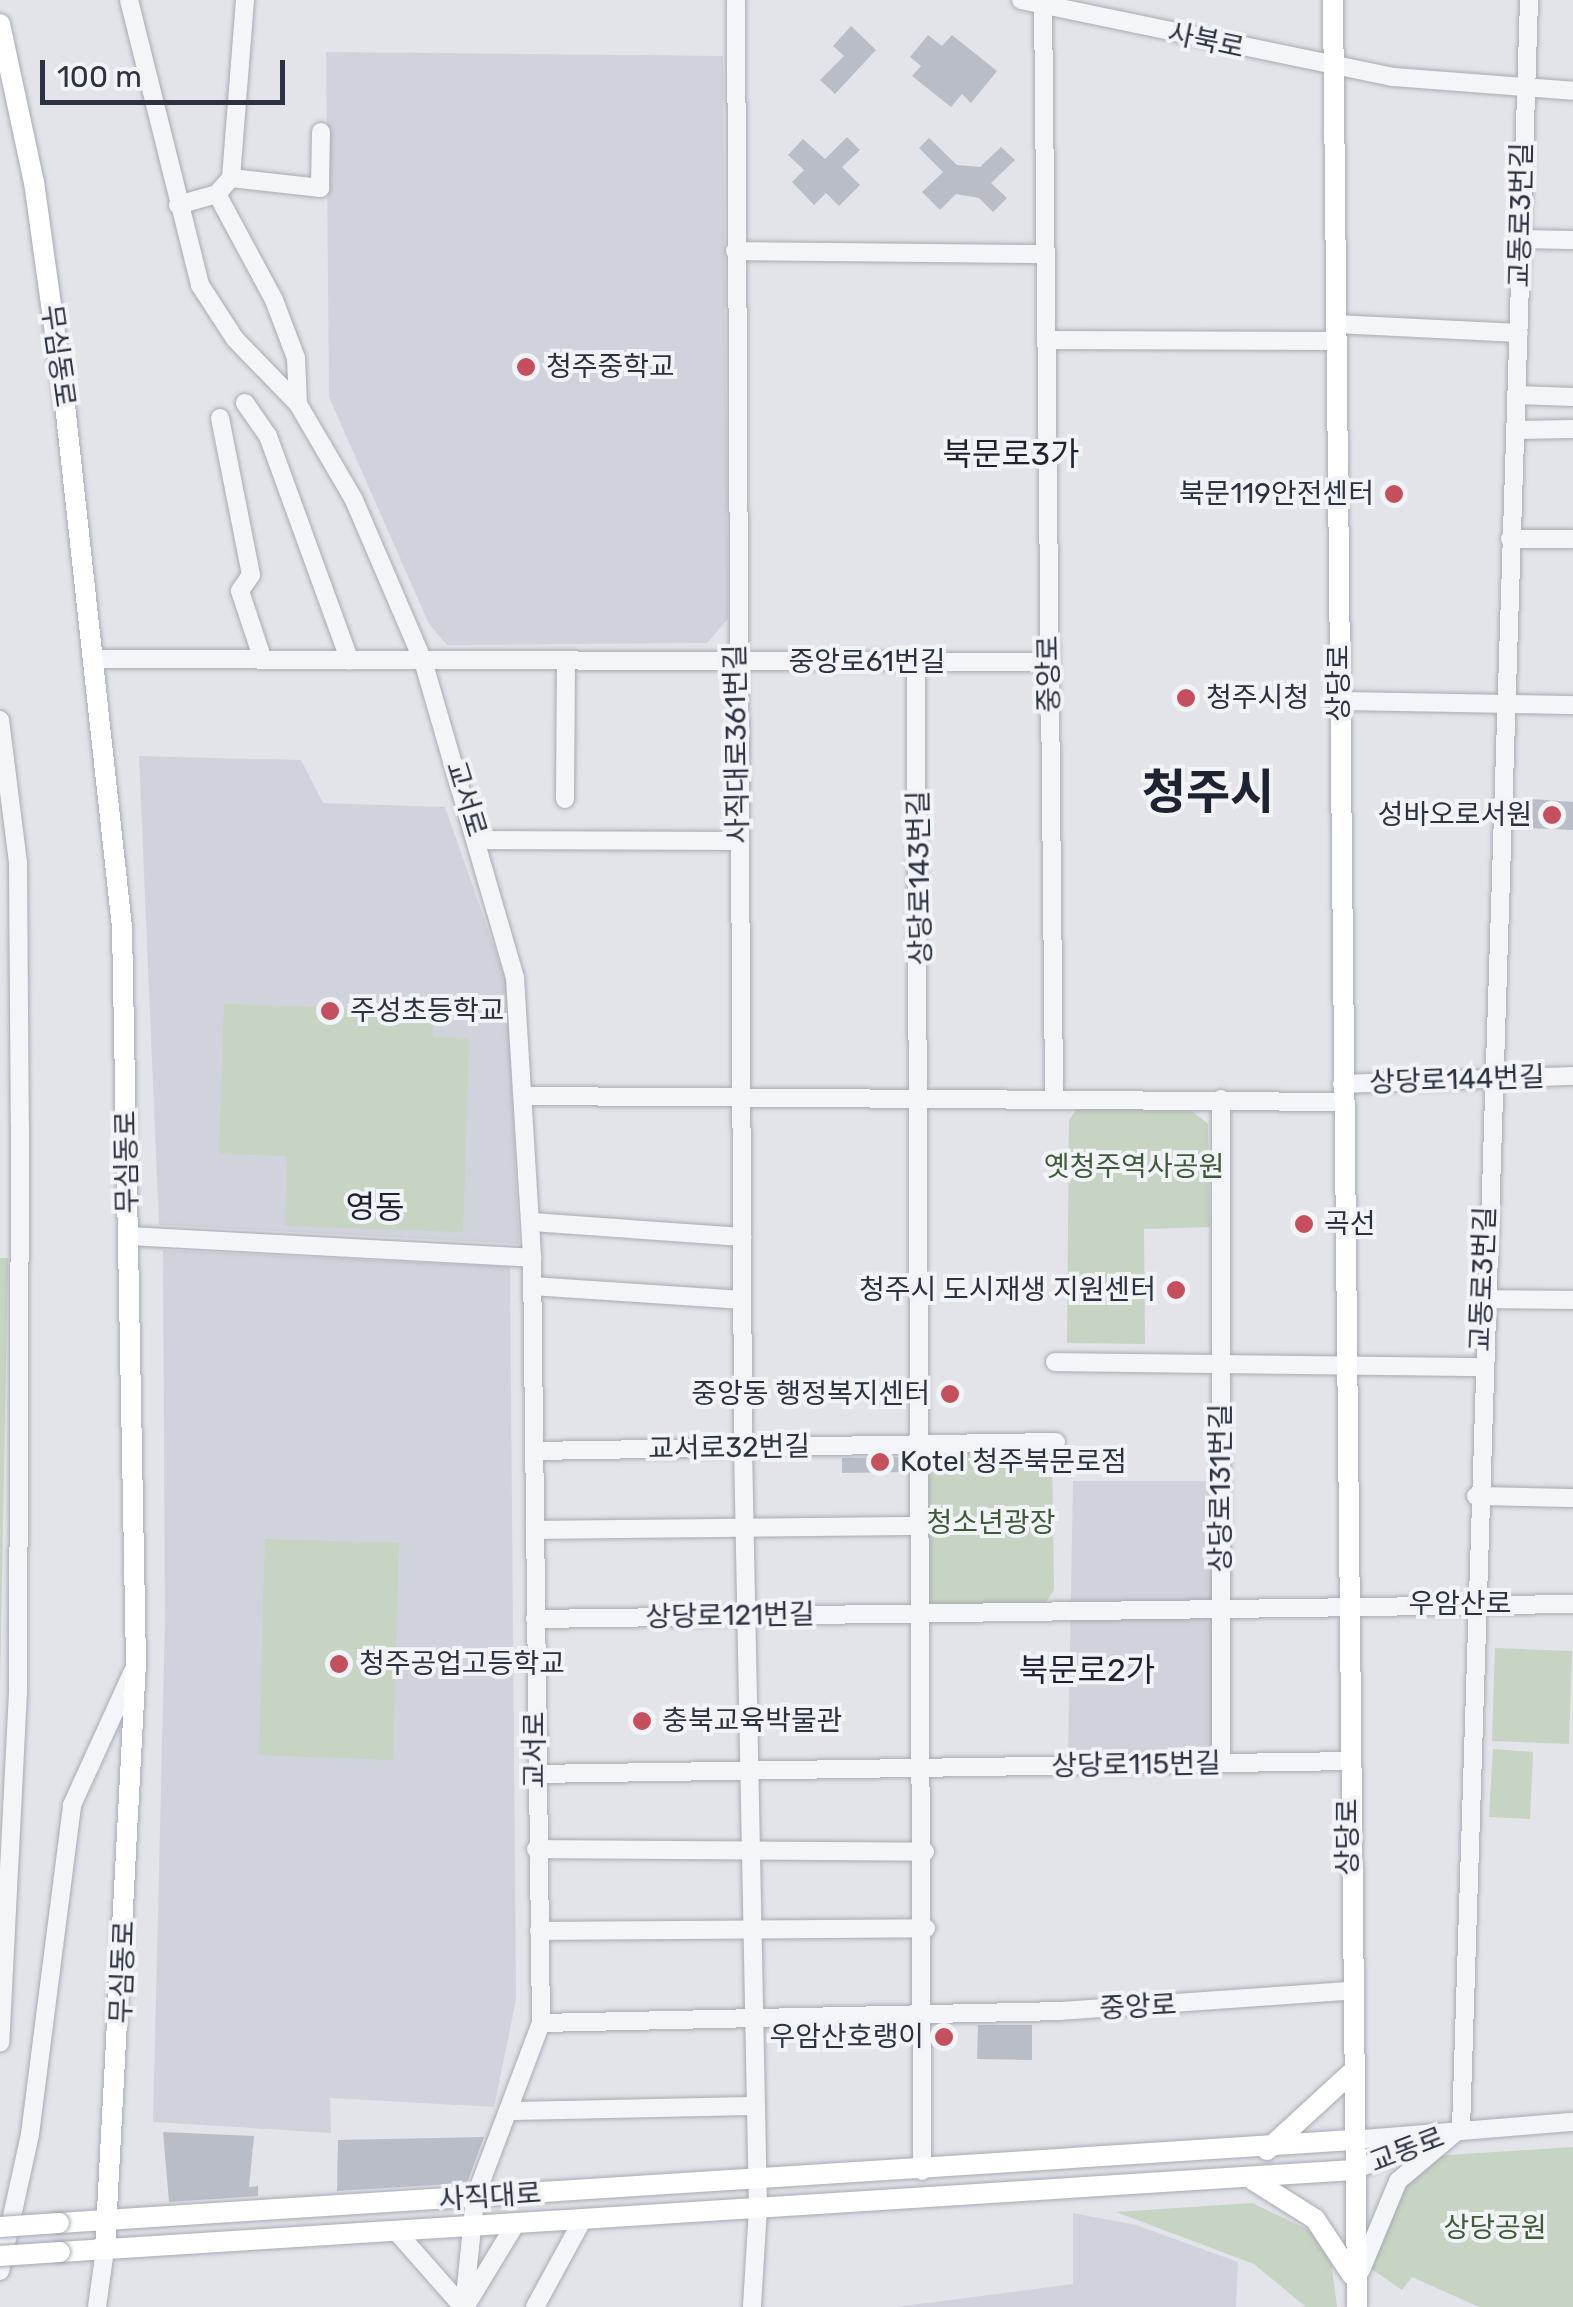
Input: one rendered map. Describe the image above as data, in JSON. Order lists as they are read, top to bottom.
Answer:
{
  "streets": {
    "main road": ["무심동로", "상당로", "사직대로"],
    "street": [
      "사북로",
      "교동로3번길",
      "중앙로61번길",
      "중앙로",
      "사직대로361번길",
      "교서로",
      "상당로143번길",
      "상당로144번길",
      "교서로32번길",
      "상당로131번길",
      "우암산로",
      "상당로121번길",
      "상당로115번길",
      "교동로"
    ]
  },
  "crossings": [
    ["사북로", "교동로3번길"],
    ["사북로", "중앙로"],
    ["사북로", "상당로"],
    ["교동로3번길", "상당로144번길"],
    ["교동로3번길", "우암산로"],
    ["교동로3번길", "교동로"],
    ["무심동로", "중앙로61번길"],
    ["무심동로", "사직대로"],
    ["중앙로61번길", "중앙로"],
    ["중앙로61번길", "사직대로361번길"],
    ["중앙로61번길", "교서로"],
    ["중앙로61번길", "상당로143번길"],
    ["중앙로", "상당로"],
    ["상당로", "상당로144번길"],
    ["상당로", "상당로131번길"],
    ["상당로", "우암산로"],
    ["상당로", "상당로121번길"],
    ["상당로", "상당로115번길"],
    ["상당로", "교동로"],
    ["상당로", "사직대로"],
    ["사직대로361번길", "교서로32번길"],
    ["사직대로361번길", "상당로121번길"],
    ["사직대로361번길", "상당로115번길"],
    ["사직대로361번길", "사직대로"],
    ["교서로", "교서로32번길"],
    ["교서로", "상당로121번길"],
    ["교서로", "상당로115번길"],
    ["교서로", "사직대로"],
    ["상당로143번길", "교서로32번길"],
    ["상당로131번길", "상당로121번길"],
    ["우암산로", "상당로121번길"],
    ["교동로", "사직대로"]
  ],
  "districts": [
    "북문로3가",
    "청주시",
    "영동",
    "북문로2가"
  ],
  "parks": ["옛청주역사공원", "청소년광장", "상당공원"],
  "places": [
    "청주중학교",
    "북문119안전센터",
    "청주시청",
    "성바오로서원",
    "주성초등학교",
    "곡선",
    "청주시 도시재생 지원센터",
    "중앙동 행정복지센터",
    "Kotel 청주북문로점",
    "청주공업고등학교",
    "충북교육박물관",
    "우암산호랭이"
  ],
  "scale_bar": "100 m"
}
